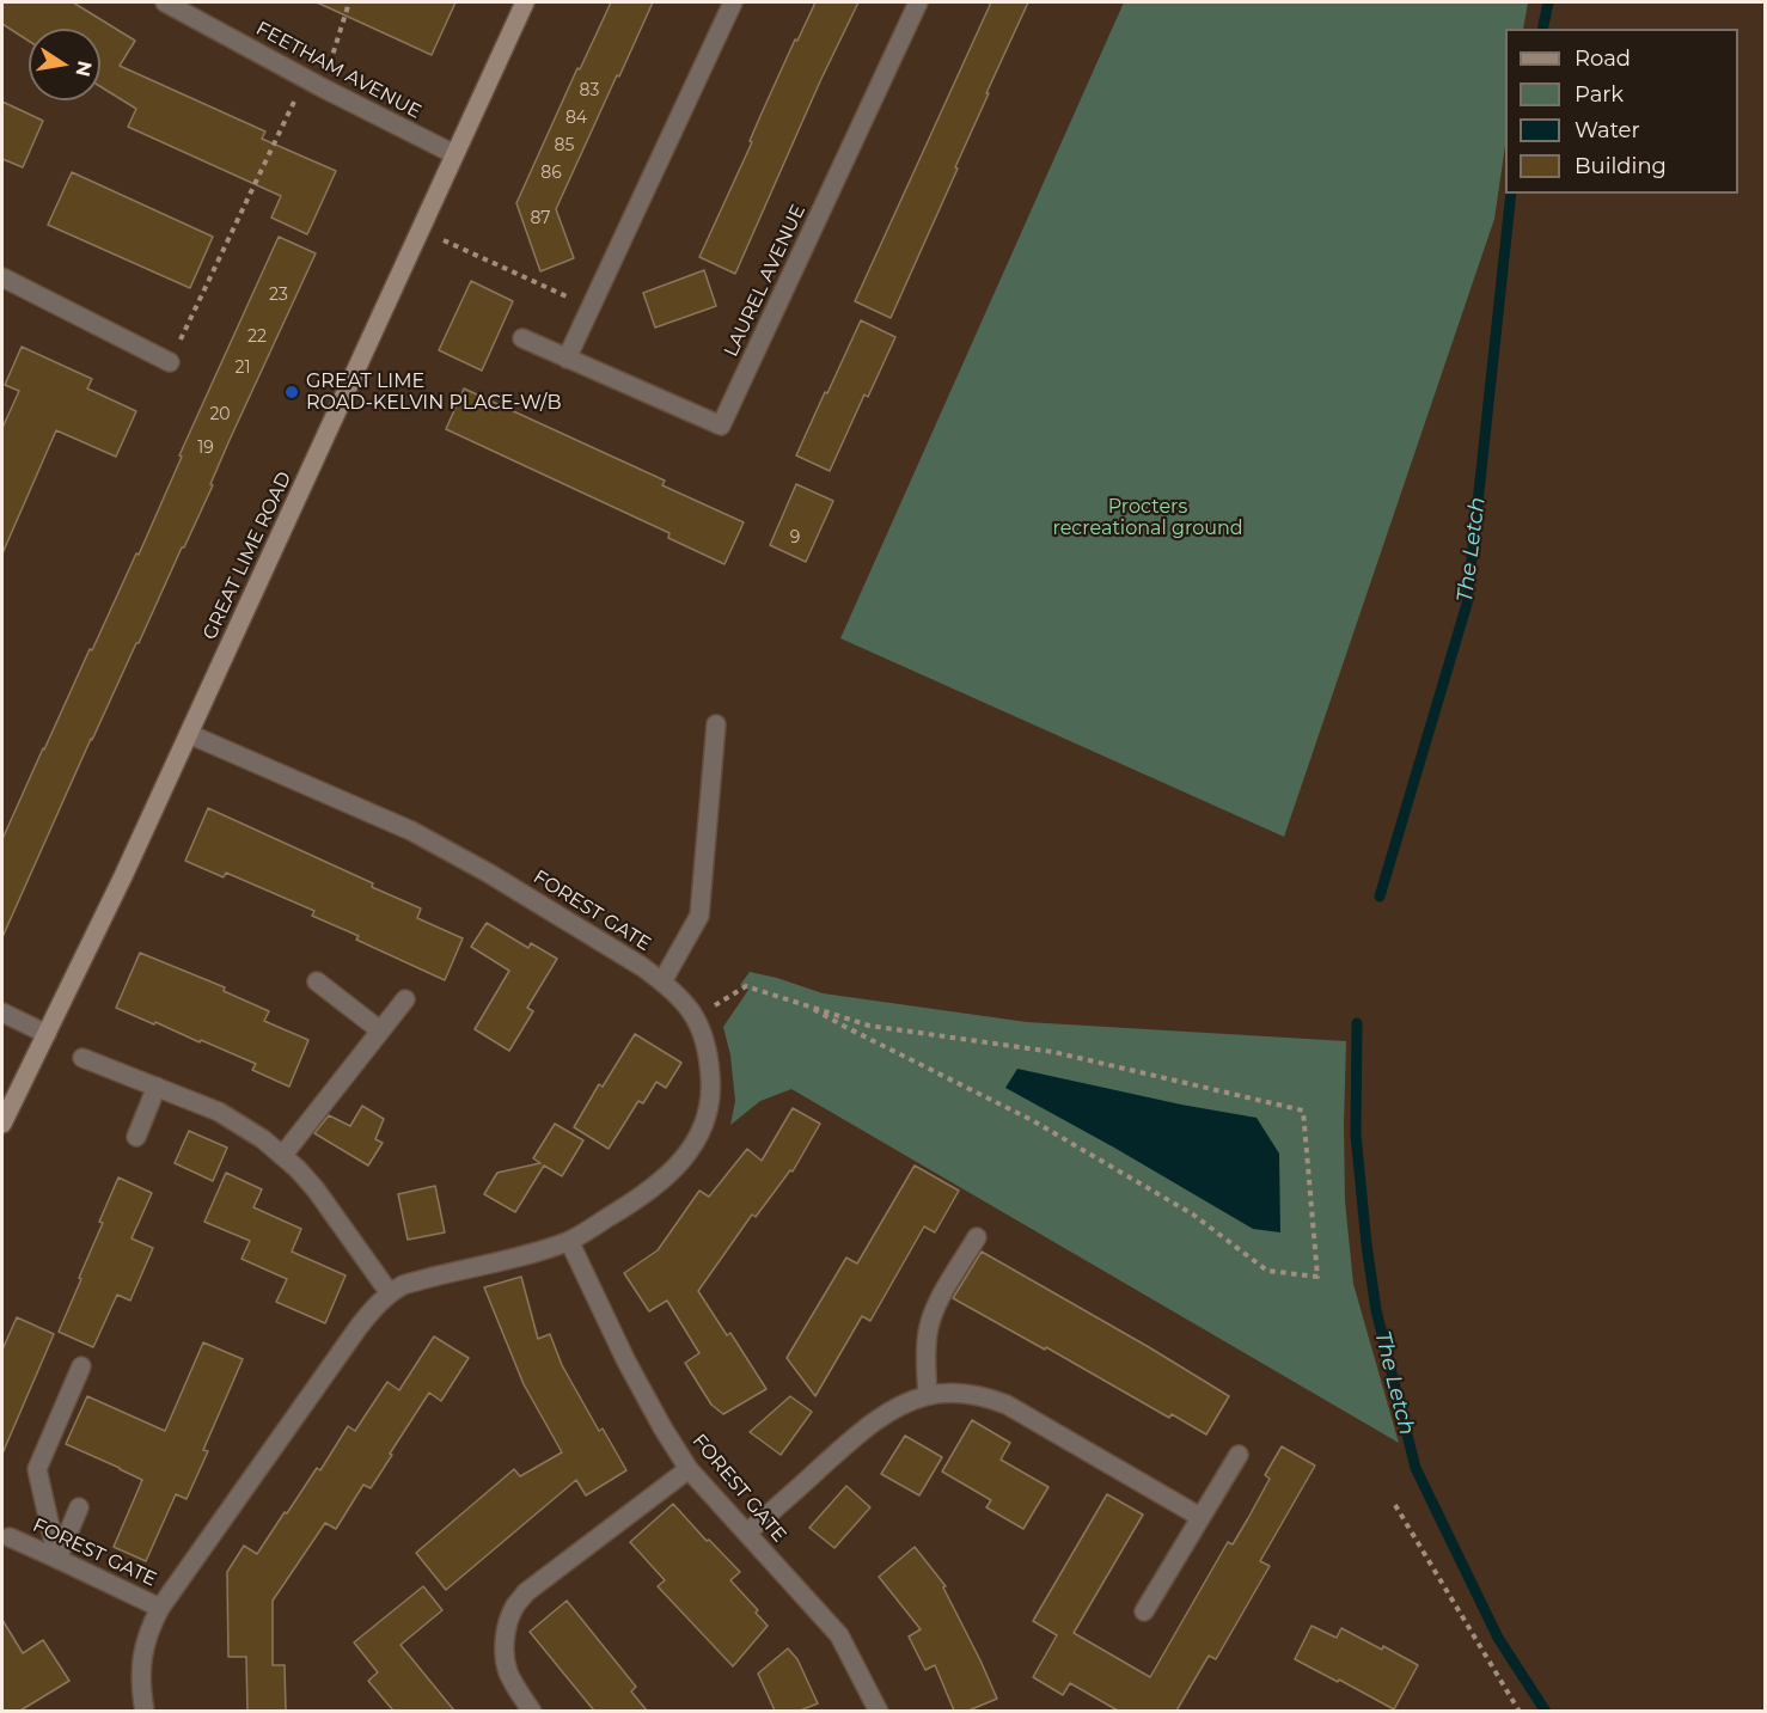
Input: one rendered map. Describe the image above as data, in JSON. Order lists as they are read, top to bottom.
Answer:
{
  "streets": {
    "main road": ["GREAT LIME ROAD"],
    "street": ["FEETHAM AVENUE", "LAUREL AVENUE", "FOREST GATE"]
  },
  "crossings": [
    ["FEETHAM AVENUE", "GREAT LIME ROAD"],
    ["GREAT LIME ROAD", "FOREST GATE"]
  ],
  "water": ["The Letch"],
  "parks": ["Procters recreational ground"],
  "places": ["GREAT LIME ROAD-KELVIN PLACE-W/B"],
  "house_numbers": [
    "83",
    "84",
    "85",
    "86",
    "87",
    "23",
    "22",
    "21",
    "20",
    "19",
    "9"
  ],
  "legend": [
    "Road",
    "Park",
    "Water",
    "Building"
  ],
  "north": "right"
}
